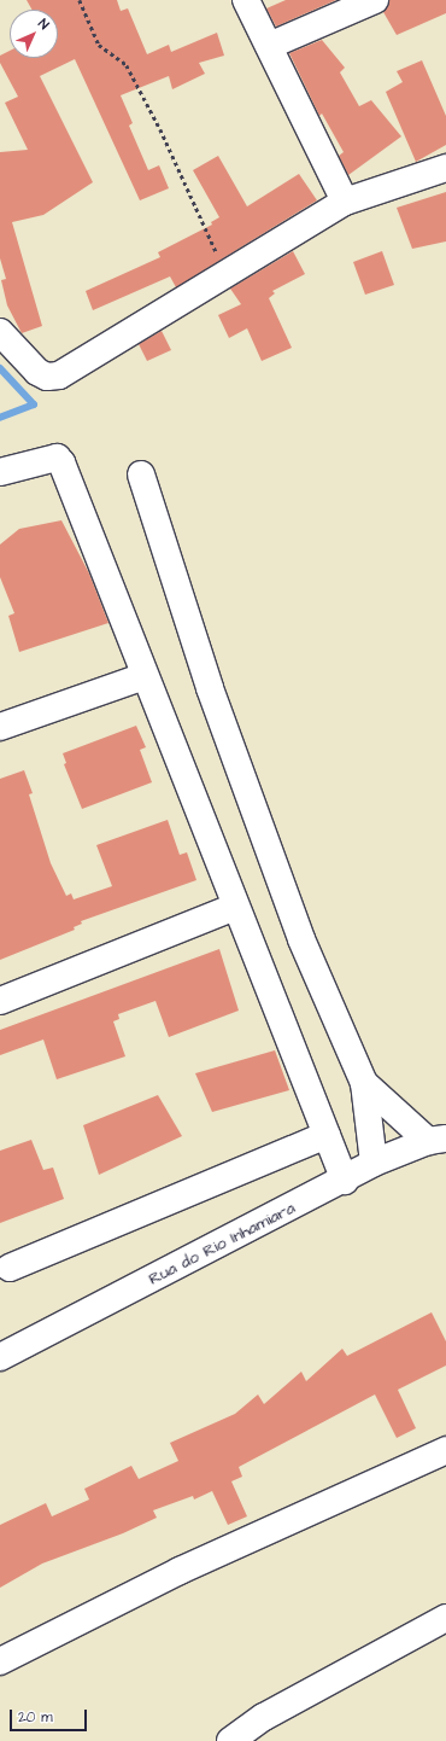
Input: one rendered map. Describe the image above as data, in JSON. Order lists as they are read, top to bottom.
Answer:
{
  "streets": {
    "street": ["Rua do Rio Inhamiara"]
  },
  "scale_bar": "20 m",
  "north": "top right"
}
